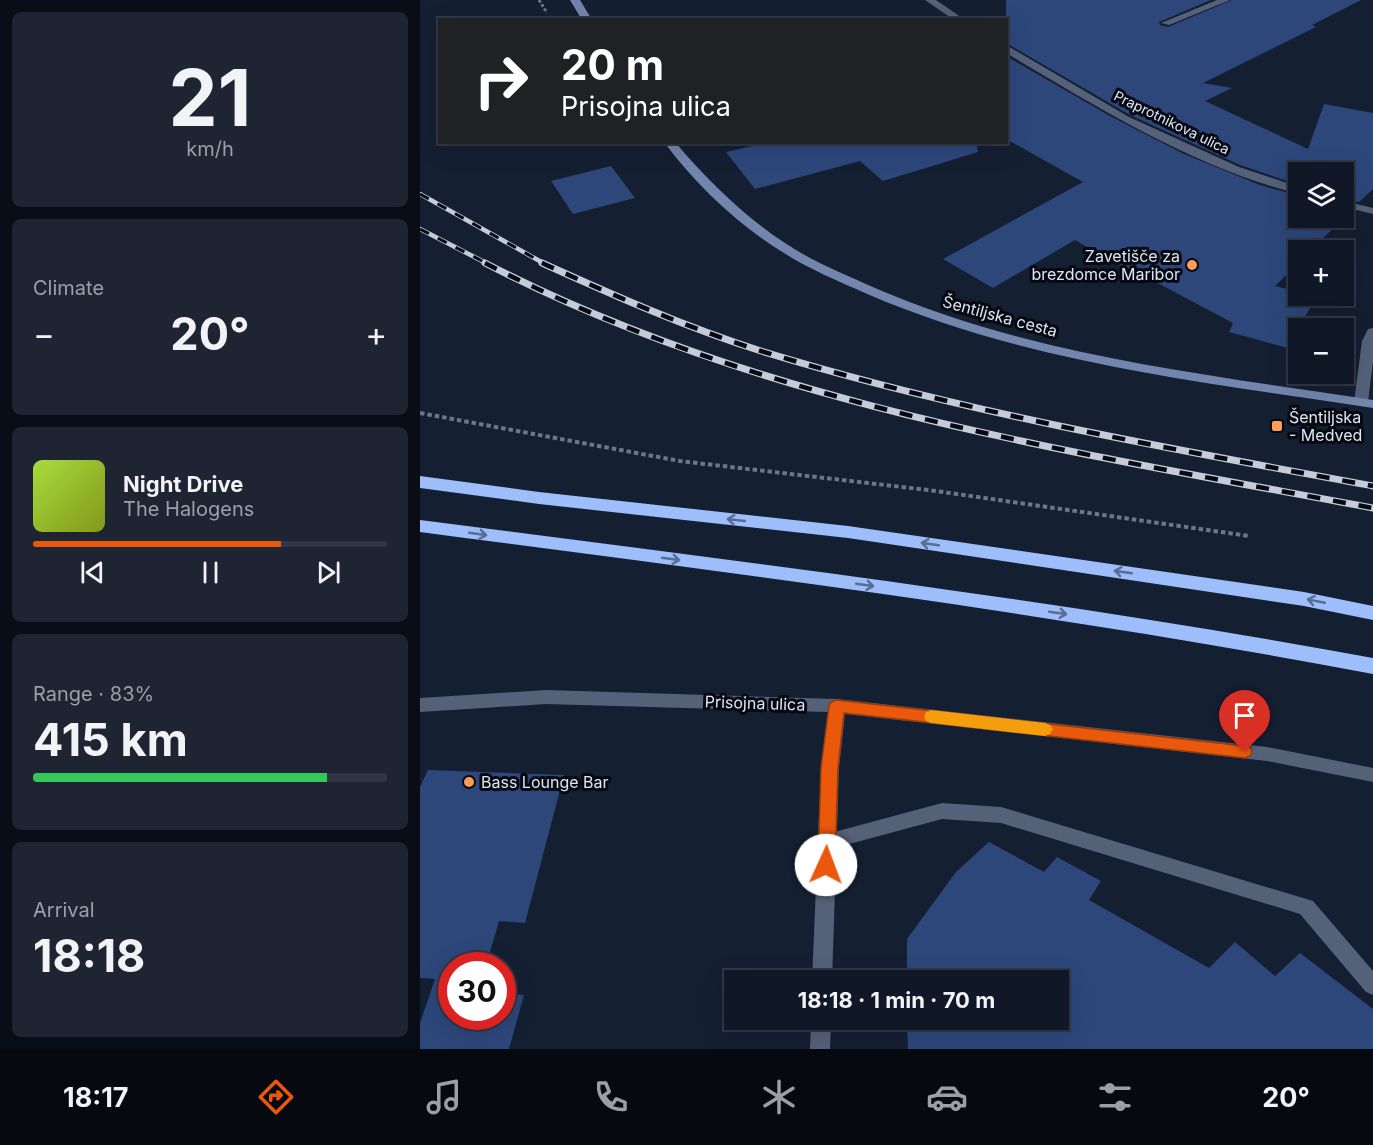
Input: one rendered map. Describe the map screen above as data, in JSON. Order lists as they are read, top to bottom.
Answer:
{
  "streets": {
    "street": ["Praprotnikova ulica", "Šentiljska cesta", "Prisojna ulica"]
  },
  "places": {
    "other": ["Zavetišče za brezdomce Maribor", "Bass Lounge Bar"],
    "transit": ["Šentiljska - Medved"]
  },
  "page": {
    "tile": [
      ["21", "km/h"],
      "Climate",
      ["Range · 83%", "415 km"],
      ["Arrival", "18:18"]
    ],
    "turn": ["20 m", "Prisojna ulica"],
    "map_buttons": ["+", "−"],
    "heat": ["−", "20°", "+"],
    "song": ["Night Drive", "The Halogens"],
    "limit": "30",
    "trip": "18:18 · 1 min · 70 m",
    "tabs": ["18:17", "20°"]
  }
}
